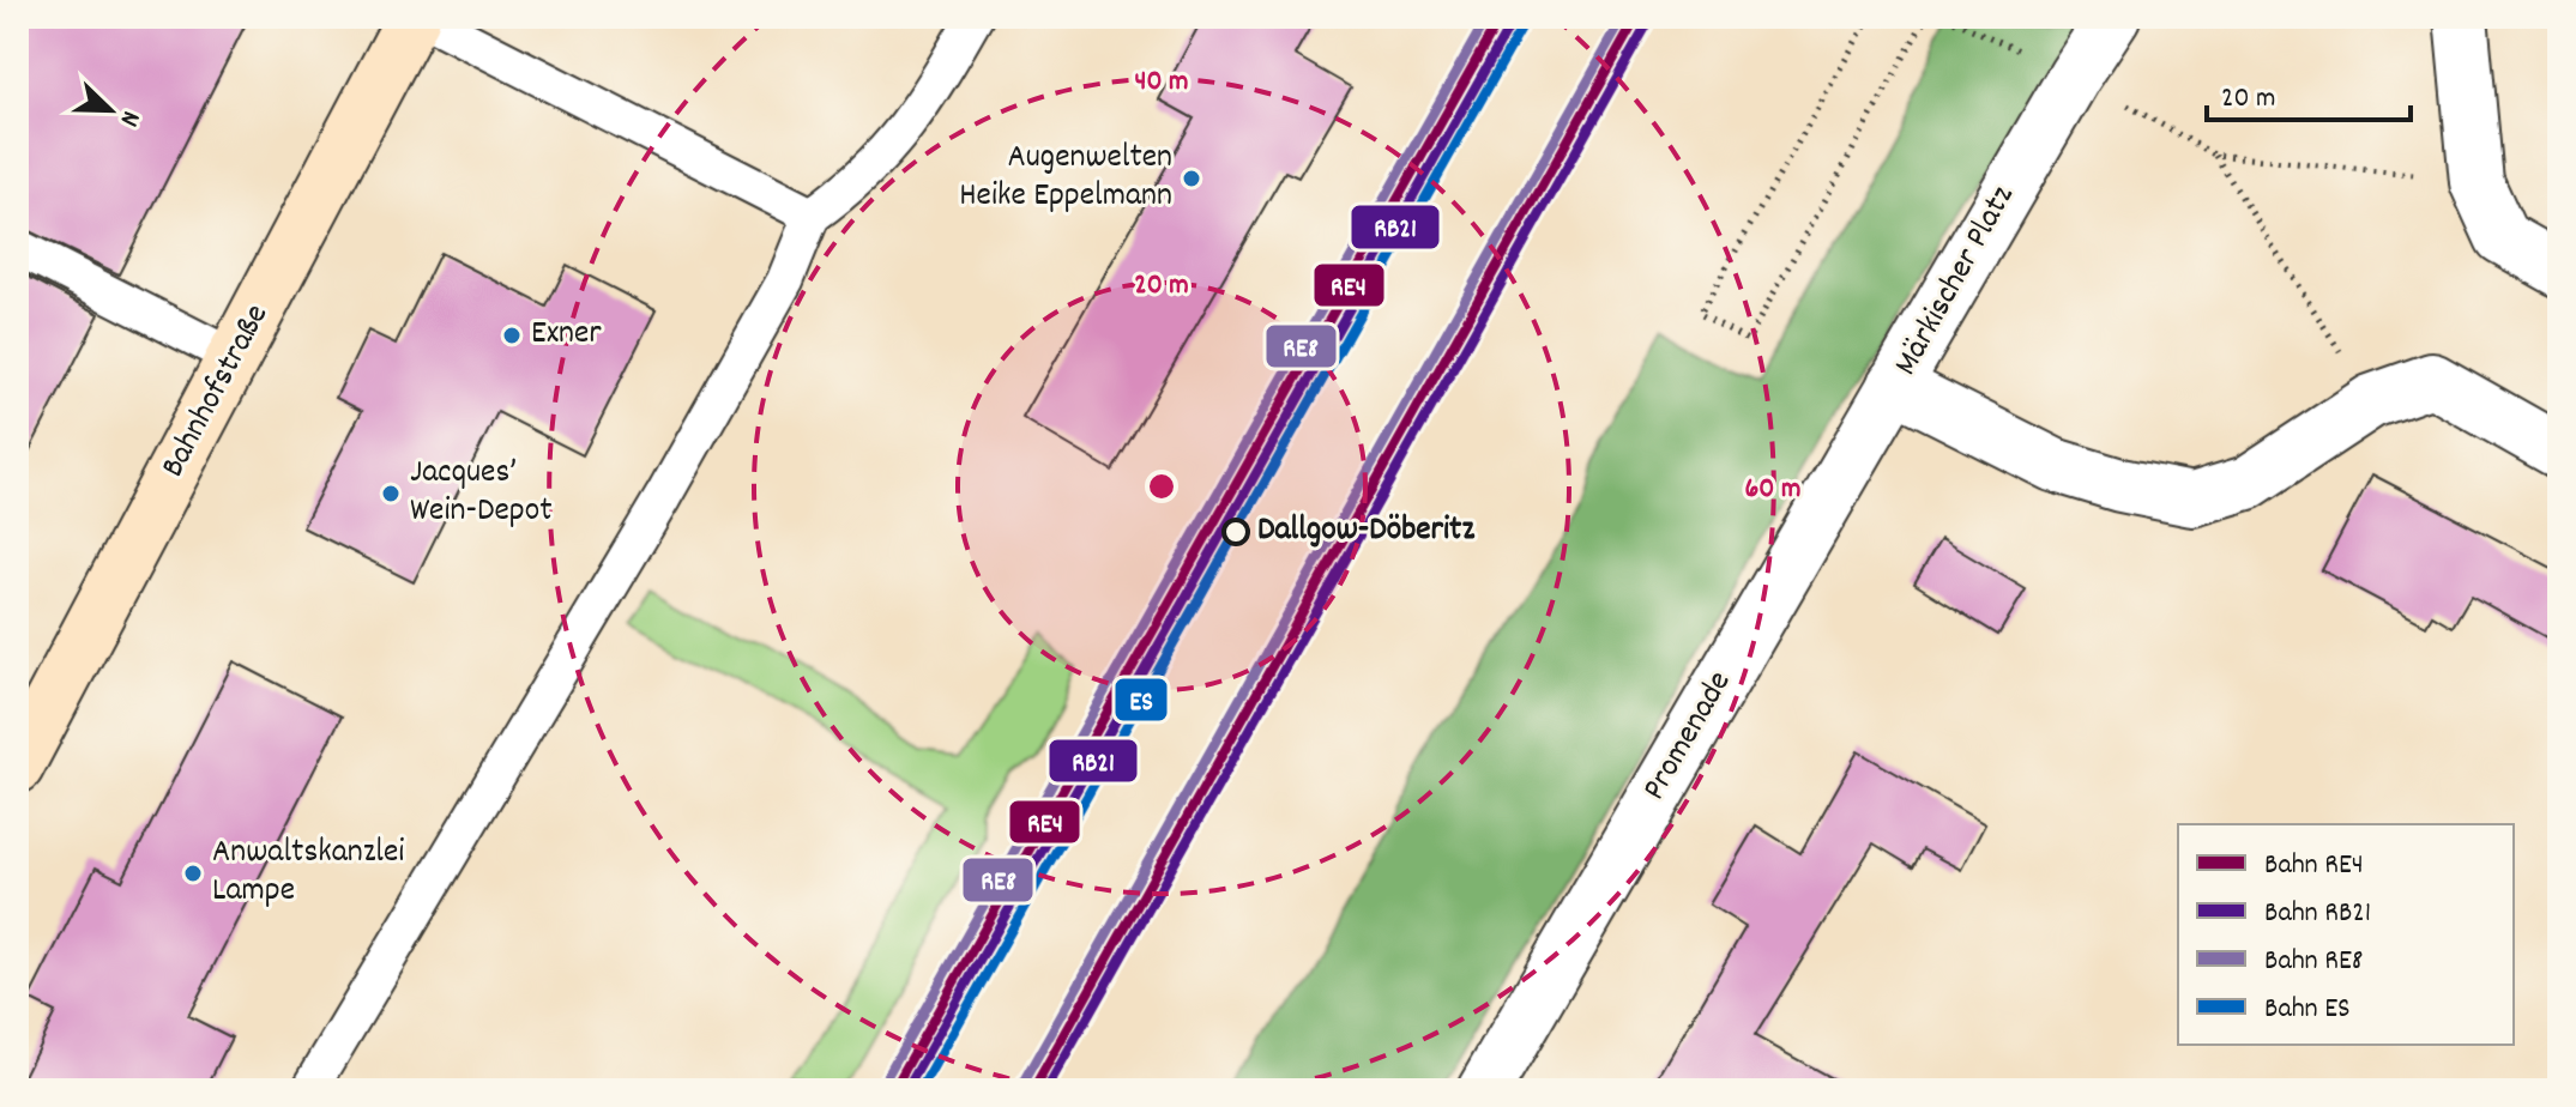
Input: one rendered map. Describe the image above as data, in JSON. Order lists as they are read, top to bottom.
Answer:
{
  "streets": {
    "street": ["Märkischer Platz", "Bahnhofstraße", "Promenade"]
  },
  "crossings": [
    ["Märkischer Platz", "Promenade"]
  ],
  "places": [
    "Augenwelten Heike Eppelmann",
    "Exner",
    "Jacques’ Wein-Depot",
    "Dallgow-Döberitz",
    "Anwaltskanzlei Lampe"
  ],
  "lines": [
    "rail line RE4",
    "rail line RE8",
    "rail line RB21",
    "rail line ES"
  ],
  "legend": [
    "Bahn RE4",
    "Bahn RB21",
    "Bahn RE8",
    "Bahn ES"
  ],
  "scale_bar": "20 m",
  "north": "bottom right",
  "rings": ["40 m", "20 m", "60 m"]
}
